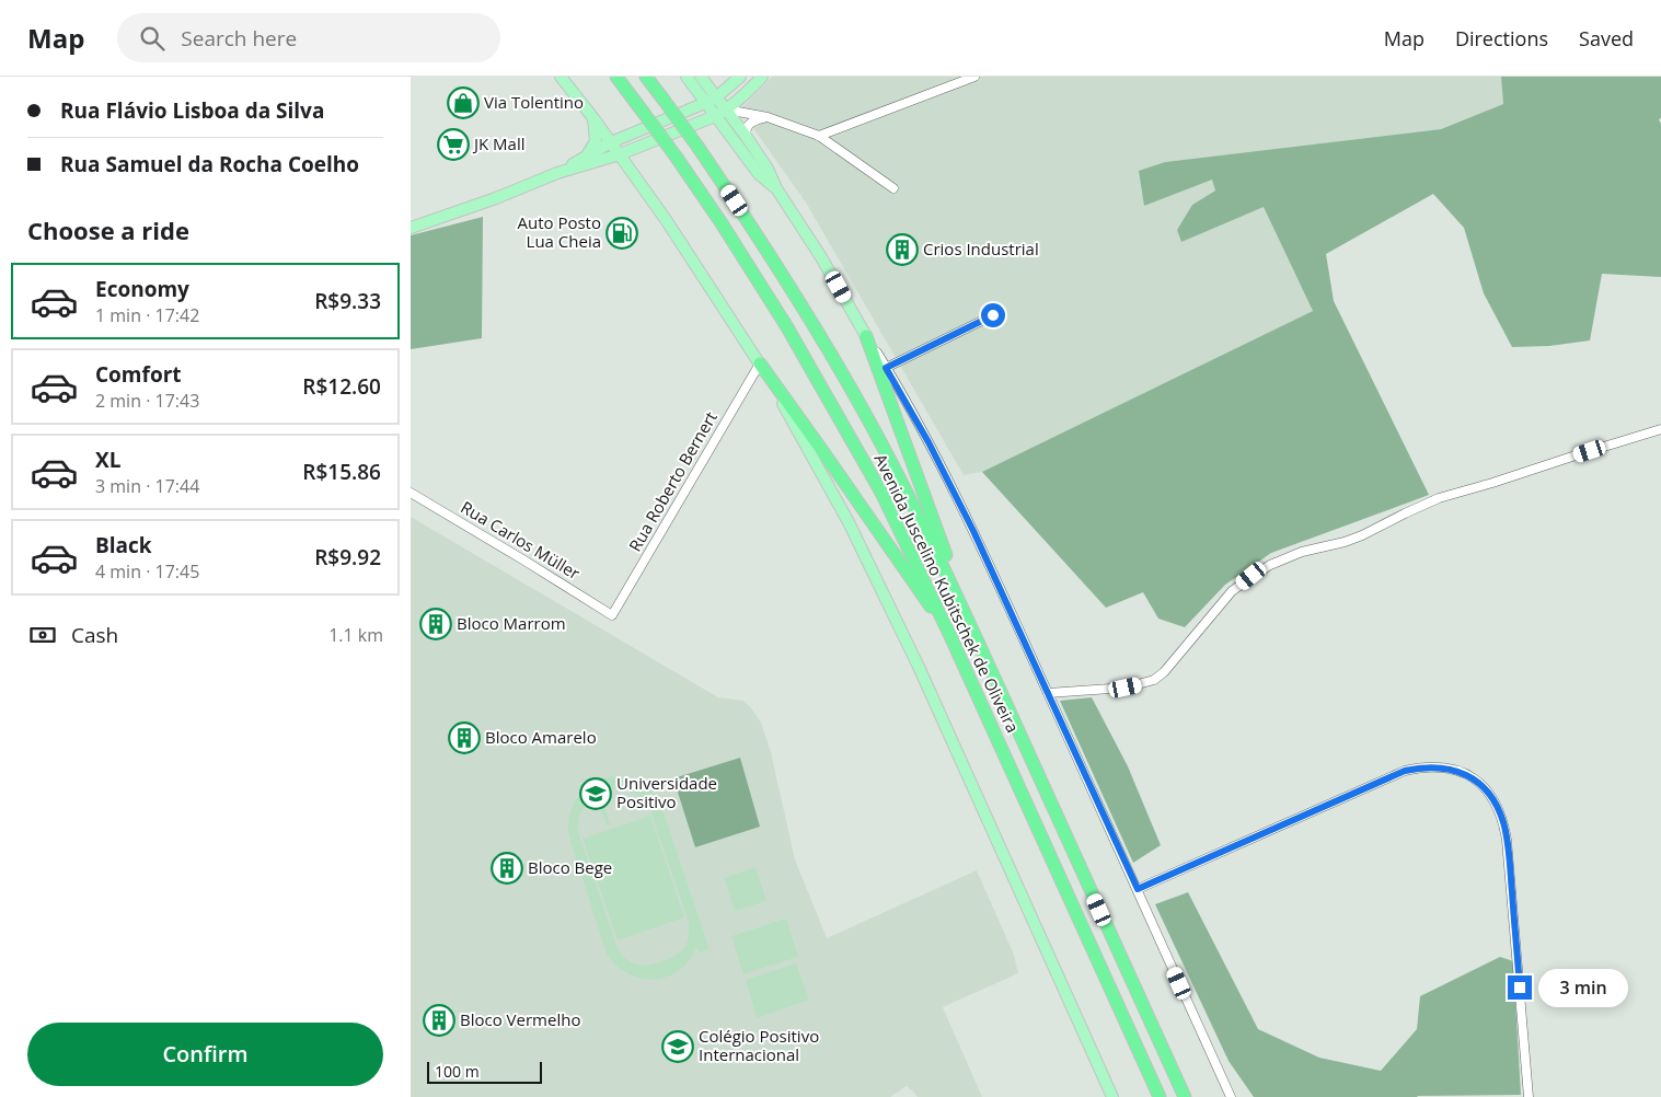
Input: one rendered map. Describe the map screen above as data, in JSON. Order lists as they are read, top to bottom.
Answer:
{
  "streets": {
    "highway": ["Avenida Juscelino Kubitschek de Oliveira"],
    "street": ["Rua Roberto Bernert", "Rua Carlos Müller"]
  },
  "crossings": [
    ["Rua Roberto Bernert", "Rua Carlos Müller"]
  ],
  "places": {
    "shop": ["Via Tolentino"],
    "supermarket": ["JK Mall"],
    "fuel station": ["Auto Posto Lua Cheia"],
    "building": [
      "Crios Industrial",
      "Bloco Marrom",
      "Bloco Amarelo",
      "Bloco Bege",
      "Bloco Vermelho"
    ],
    "school or university": ["Universidade Positivo", "Colégio Positivo Internacional"]
  },
  "scale_bar": "100 m",
  "page": {
    "header": "Map",
    "search": "Search here",
    "nav": ["Map", "Directions", "Saved"],
    "banner": ["Rua Flávio Lisboa da Silva", "Rua Samuel da Rocha Coelho"],
    "heading": "Choose a ride",
    "list": [
      {
        "name": "Economy",
        "note": "1 min · 17:42",
        "value": "R$9.33"
      },
      {
        "name": "Comfort",
        "note": "2 min · 17:43",
        "value": "R$12.60"
      },
      {
        "name": "XL",
        "note": "3 min · 17:44",
        "value": "R$15.86"
      },
      {
        "name": "Black",
        "note": "4 min · 17:45",
        "value": "R$9.92"
      }
    ],
    "pay": ["Cash", "1.1 km"],
    "bubble": "3 min",
    "buttons": "Confirm",
    "scale": "100 m"
  }
}
